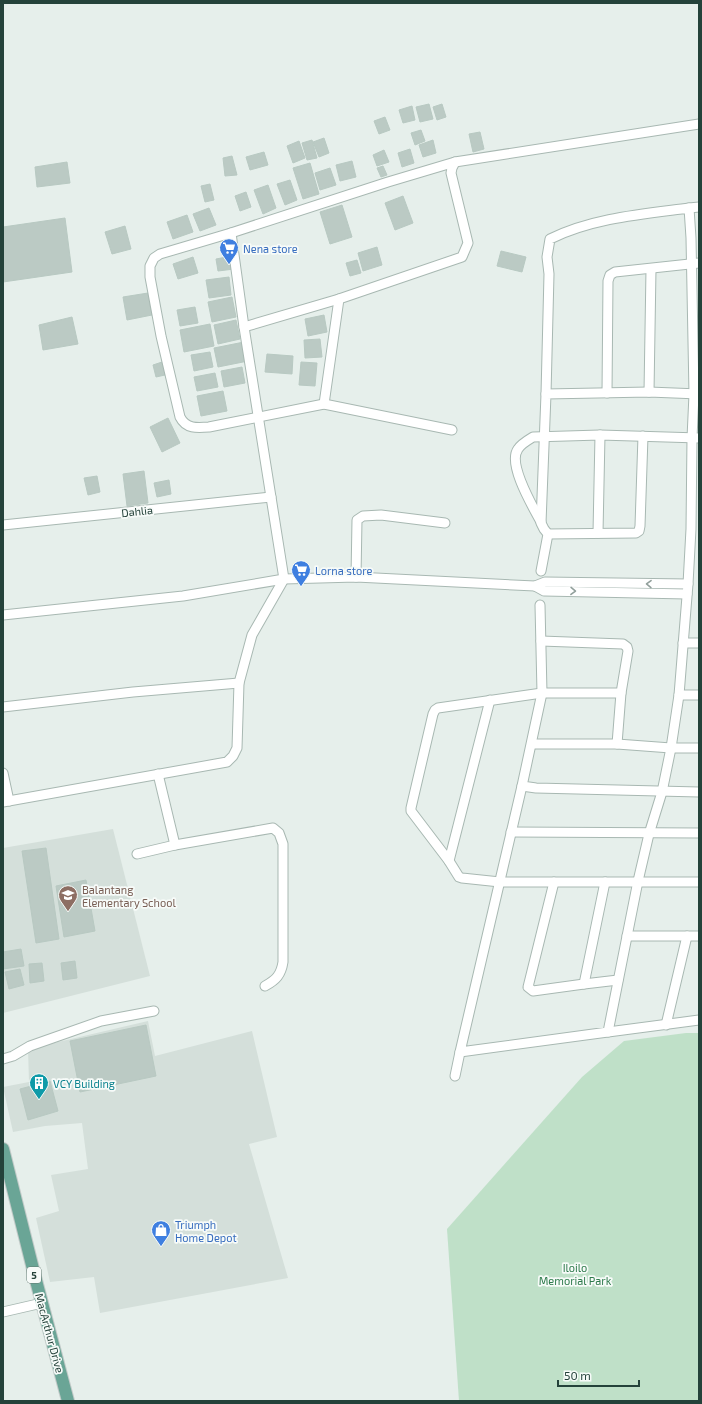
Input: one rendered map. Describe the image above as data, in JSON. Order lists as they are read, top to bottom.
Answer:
{
  "streets": {
    "main road": ["5", "MacArthur Drive"],
    "street": ["Dahlia"]
  },
  "parks": ["Iloilo Memorial Park"],
  "places": {
    "supermarket": ["Nena store", "Lorna store"],
    "school or university": ["Balantang Elementary School"],
    "building": ["VCY Building"],
    "shop": ["Triumph Home Depot"]
  },
  "scale_bar": "50 m"
}
